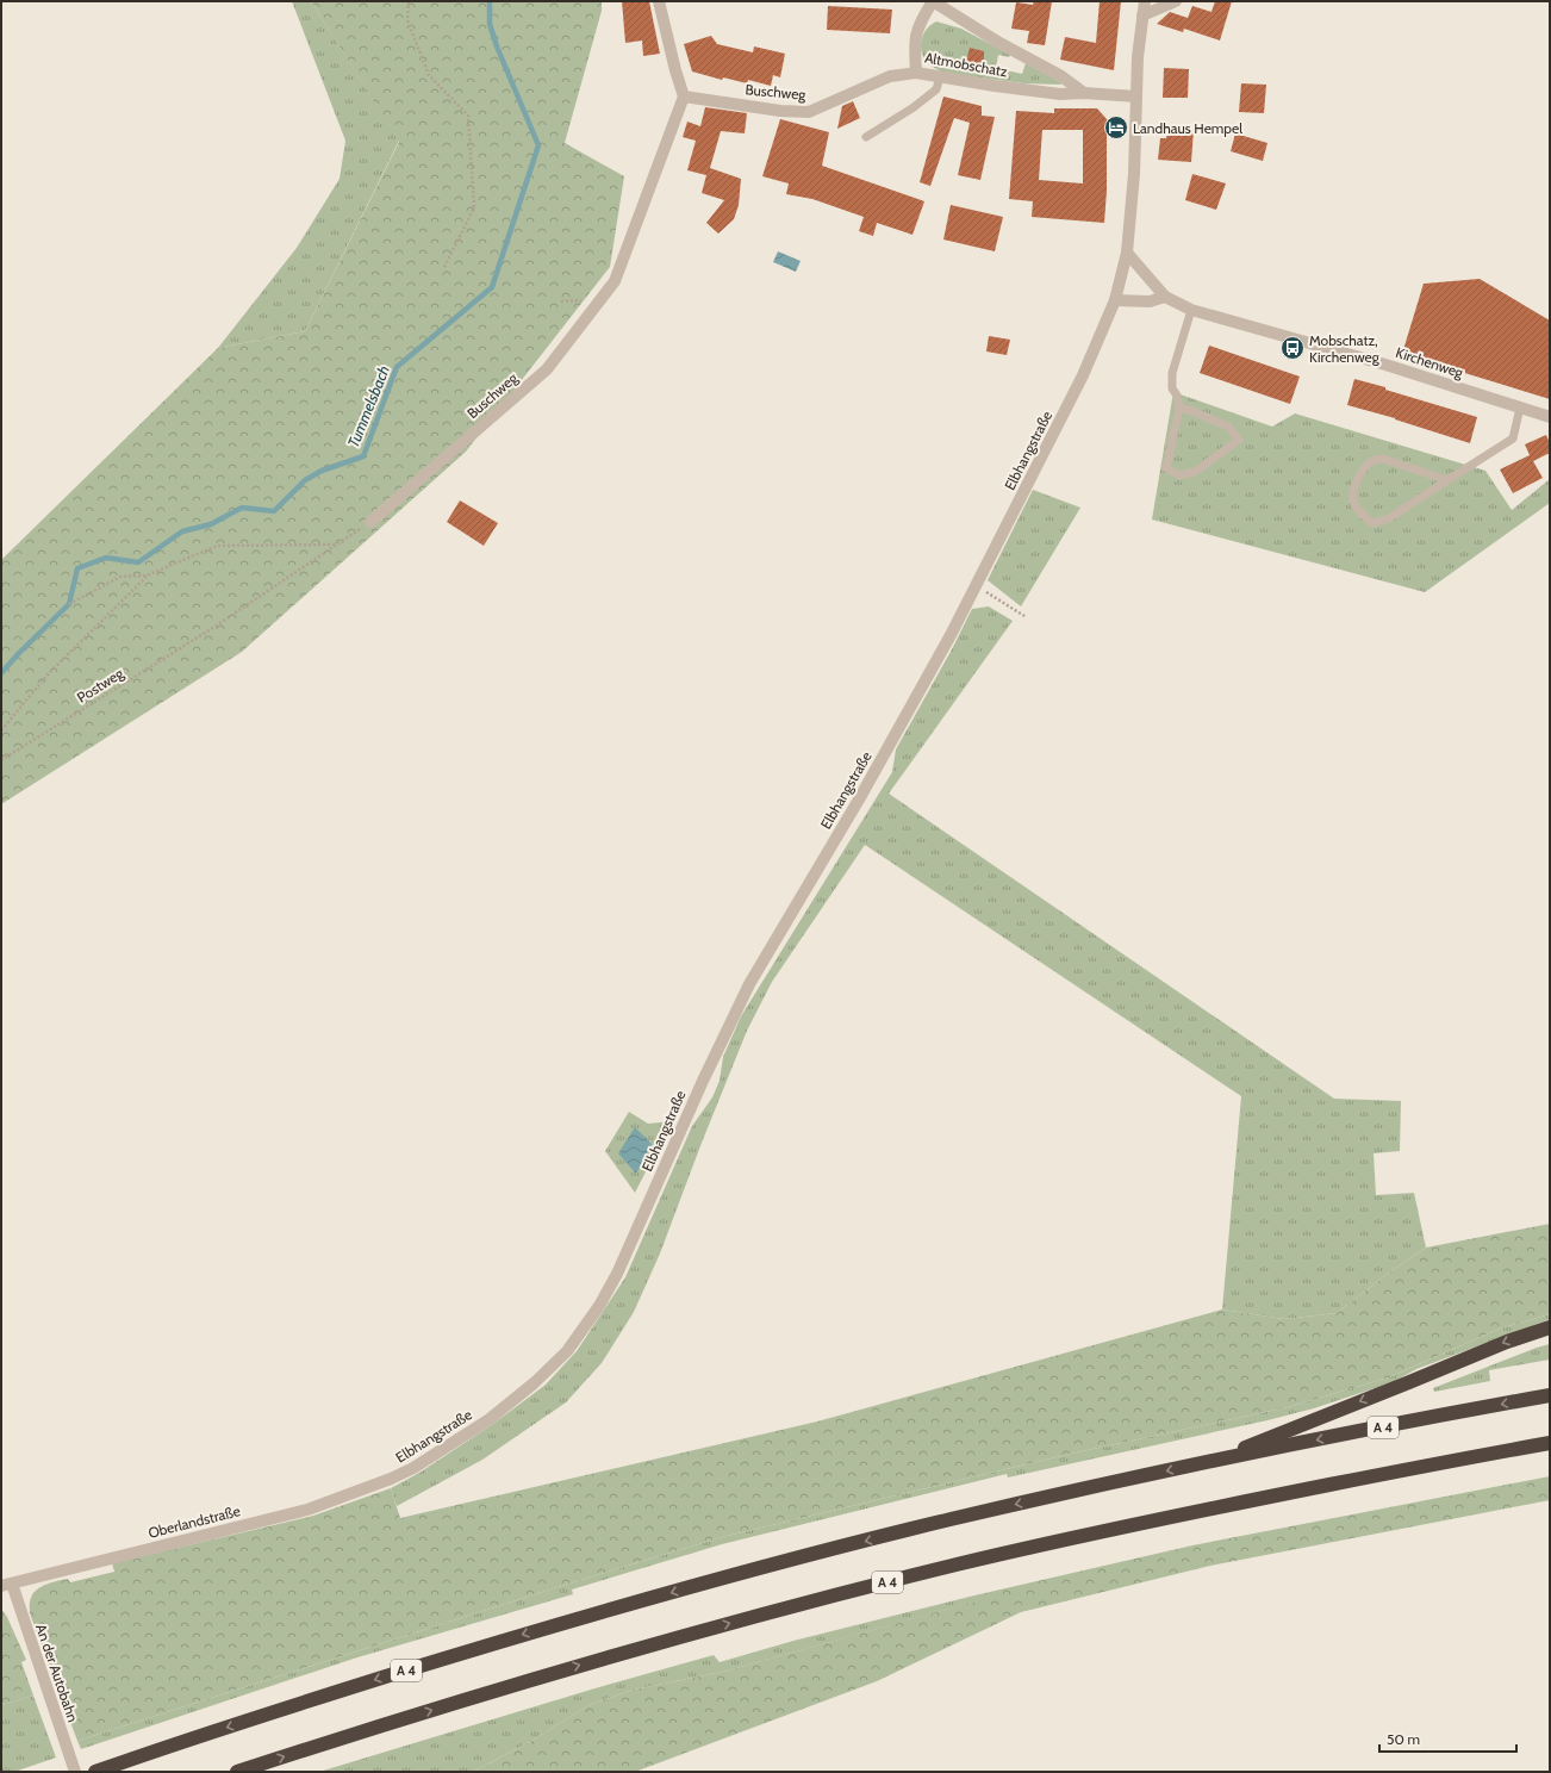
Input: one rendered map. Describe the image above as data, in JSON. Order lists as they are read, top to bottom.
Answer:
{
  "streets": {
    "highway": ["A 4"],
    "street": [
      "Altmobschatz",
      "Buschweg",
      "Kirchenweg",
      "Elbhangstraße",
      "Oberlandstraße",
      "An der Autobahn"
    ],
    "path": ["Postweg"]
  },
  "crossings": [
    ["Altmobschatz", "Buschweg"],
    ["Altmobschatz", "Elbhangstraße"],
    ["Kirchenweg", "Elbhangstraße"],
    ["Elbhangstraße", "Oberlandstraße"],
    ["Oberlandstraße", "An der Autobahn"]
  ],
  "water": ["Tummelsbach"],
  "places": {
    "hotel": ["Landhaus Hempel"],
    "bus stop": ["Mobschatz, Kirchenweg"]
  },
  "scale_bar": "50 m"
}
